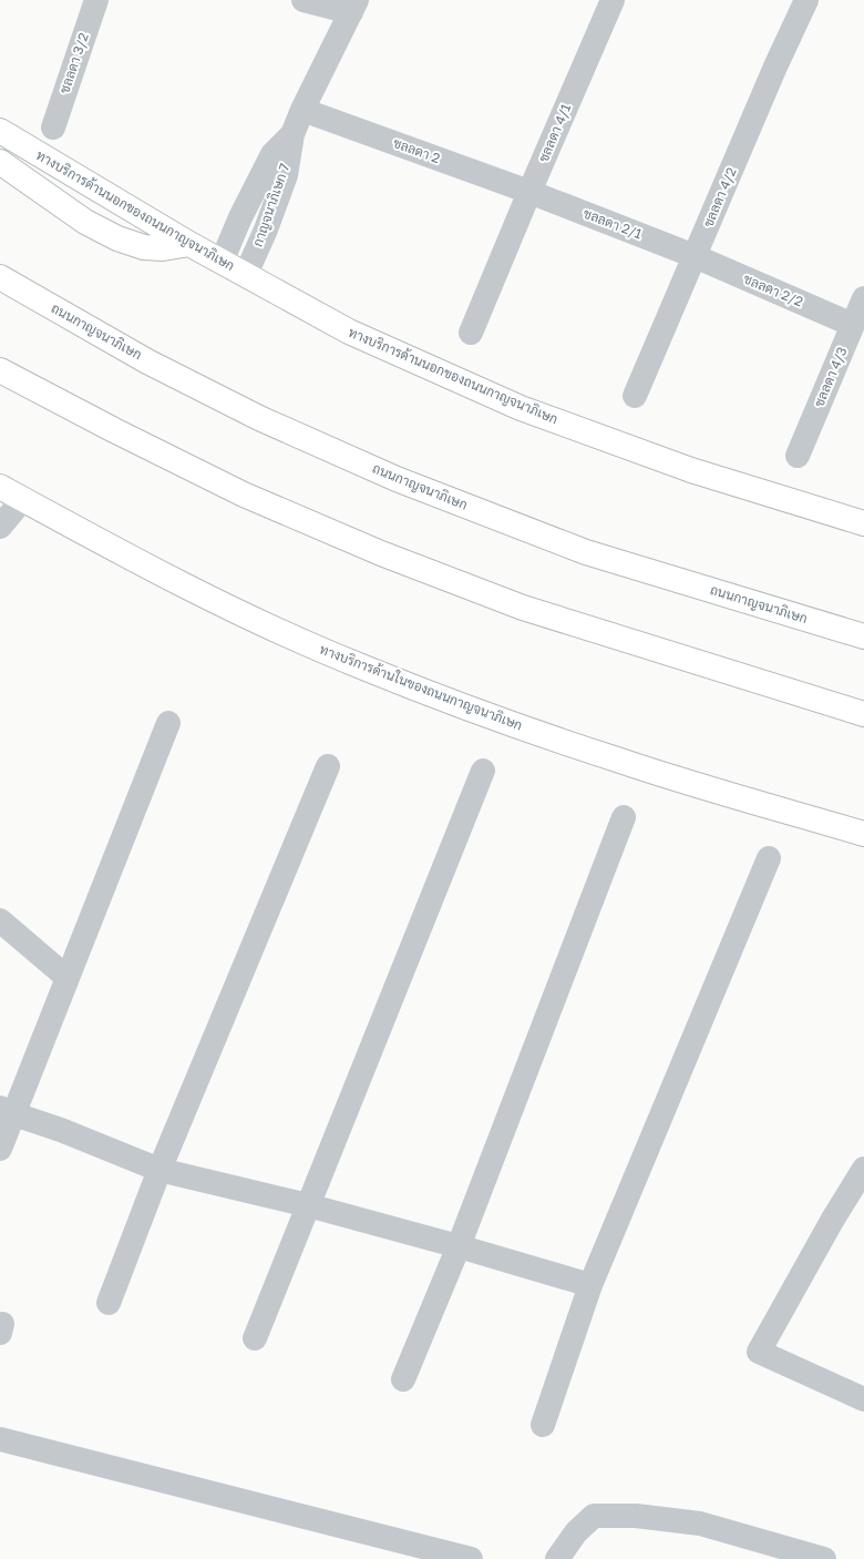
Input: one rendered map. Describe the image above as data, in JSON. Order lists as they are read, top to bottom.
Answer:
{
  "streets": {
    "main road": ["ทางบริการด้านนอกของถนนกาญจนาภิเษก", "ถนนกาญจนาภิเษก", "ทางบริการด้านในของถนนกาญจนาภิเษก"],
    "street": [
      "ชลลดา 3/2",
      "ชลลดา 4/1",
      "ชลลดา 2",
      "ชลลดา 4/2",
      "กาญจนาภิเษก 7",
      "ชลลดา 2/1",
      "ชลลดา 2/2",
      "ชลลดา 4/3"
    ]
  },
  "crossings": [
    ["ชลลดา 4/1", "ชลลดา 2"],
    ["ชลลดา 4/1", "ชลลดา 2/1"],
    ["ชลลดา 2", "กาญจนาภิเษก 7"],
    ["ชลลดา 2", "ชลลดา 2/1"],
    ["ชลลดา 4/2", "ชลลดา 2/1"],
    ["ชลลดา 4/2", "ชลลดา 2/2"],
    ["กาญจนาภิเษก 7", "ทางบริการด้านนอกของถนนกาญจนาภิเษก"],
    ["ชลลดา 2/1", "ชลลดา 2/2"],
    ["ชลลดา 2/2", "ชลลดา 4/3"]
  ]
}
